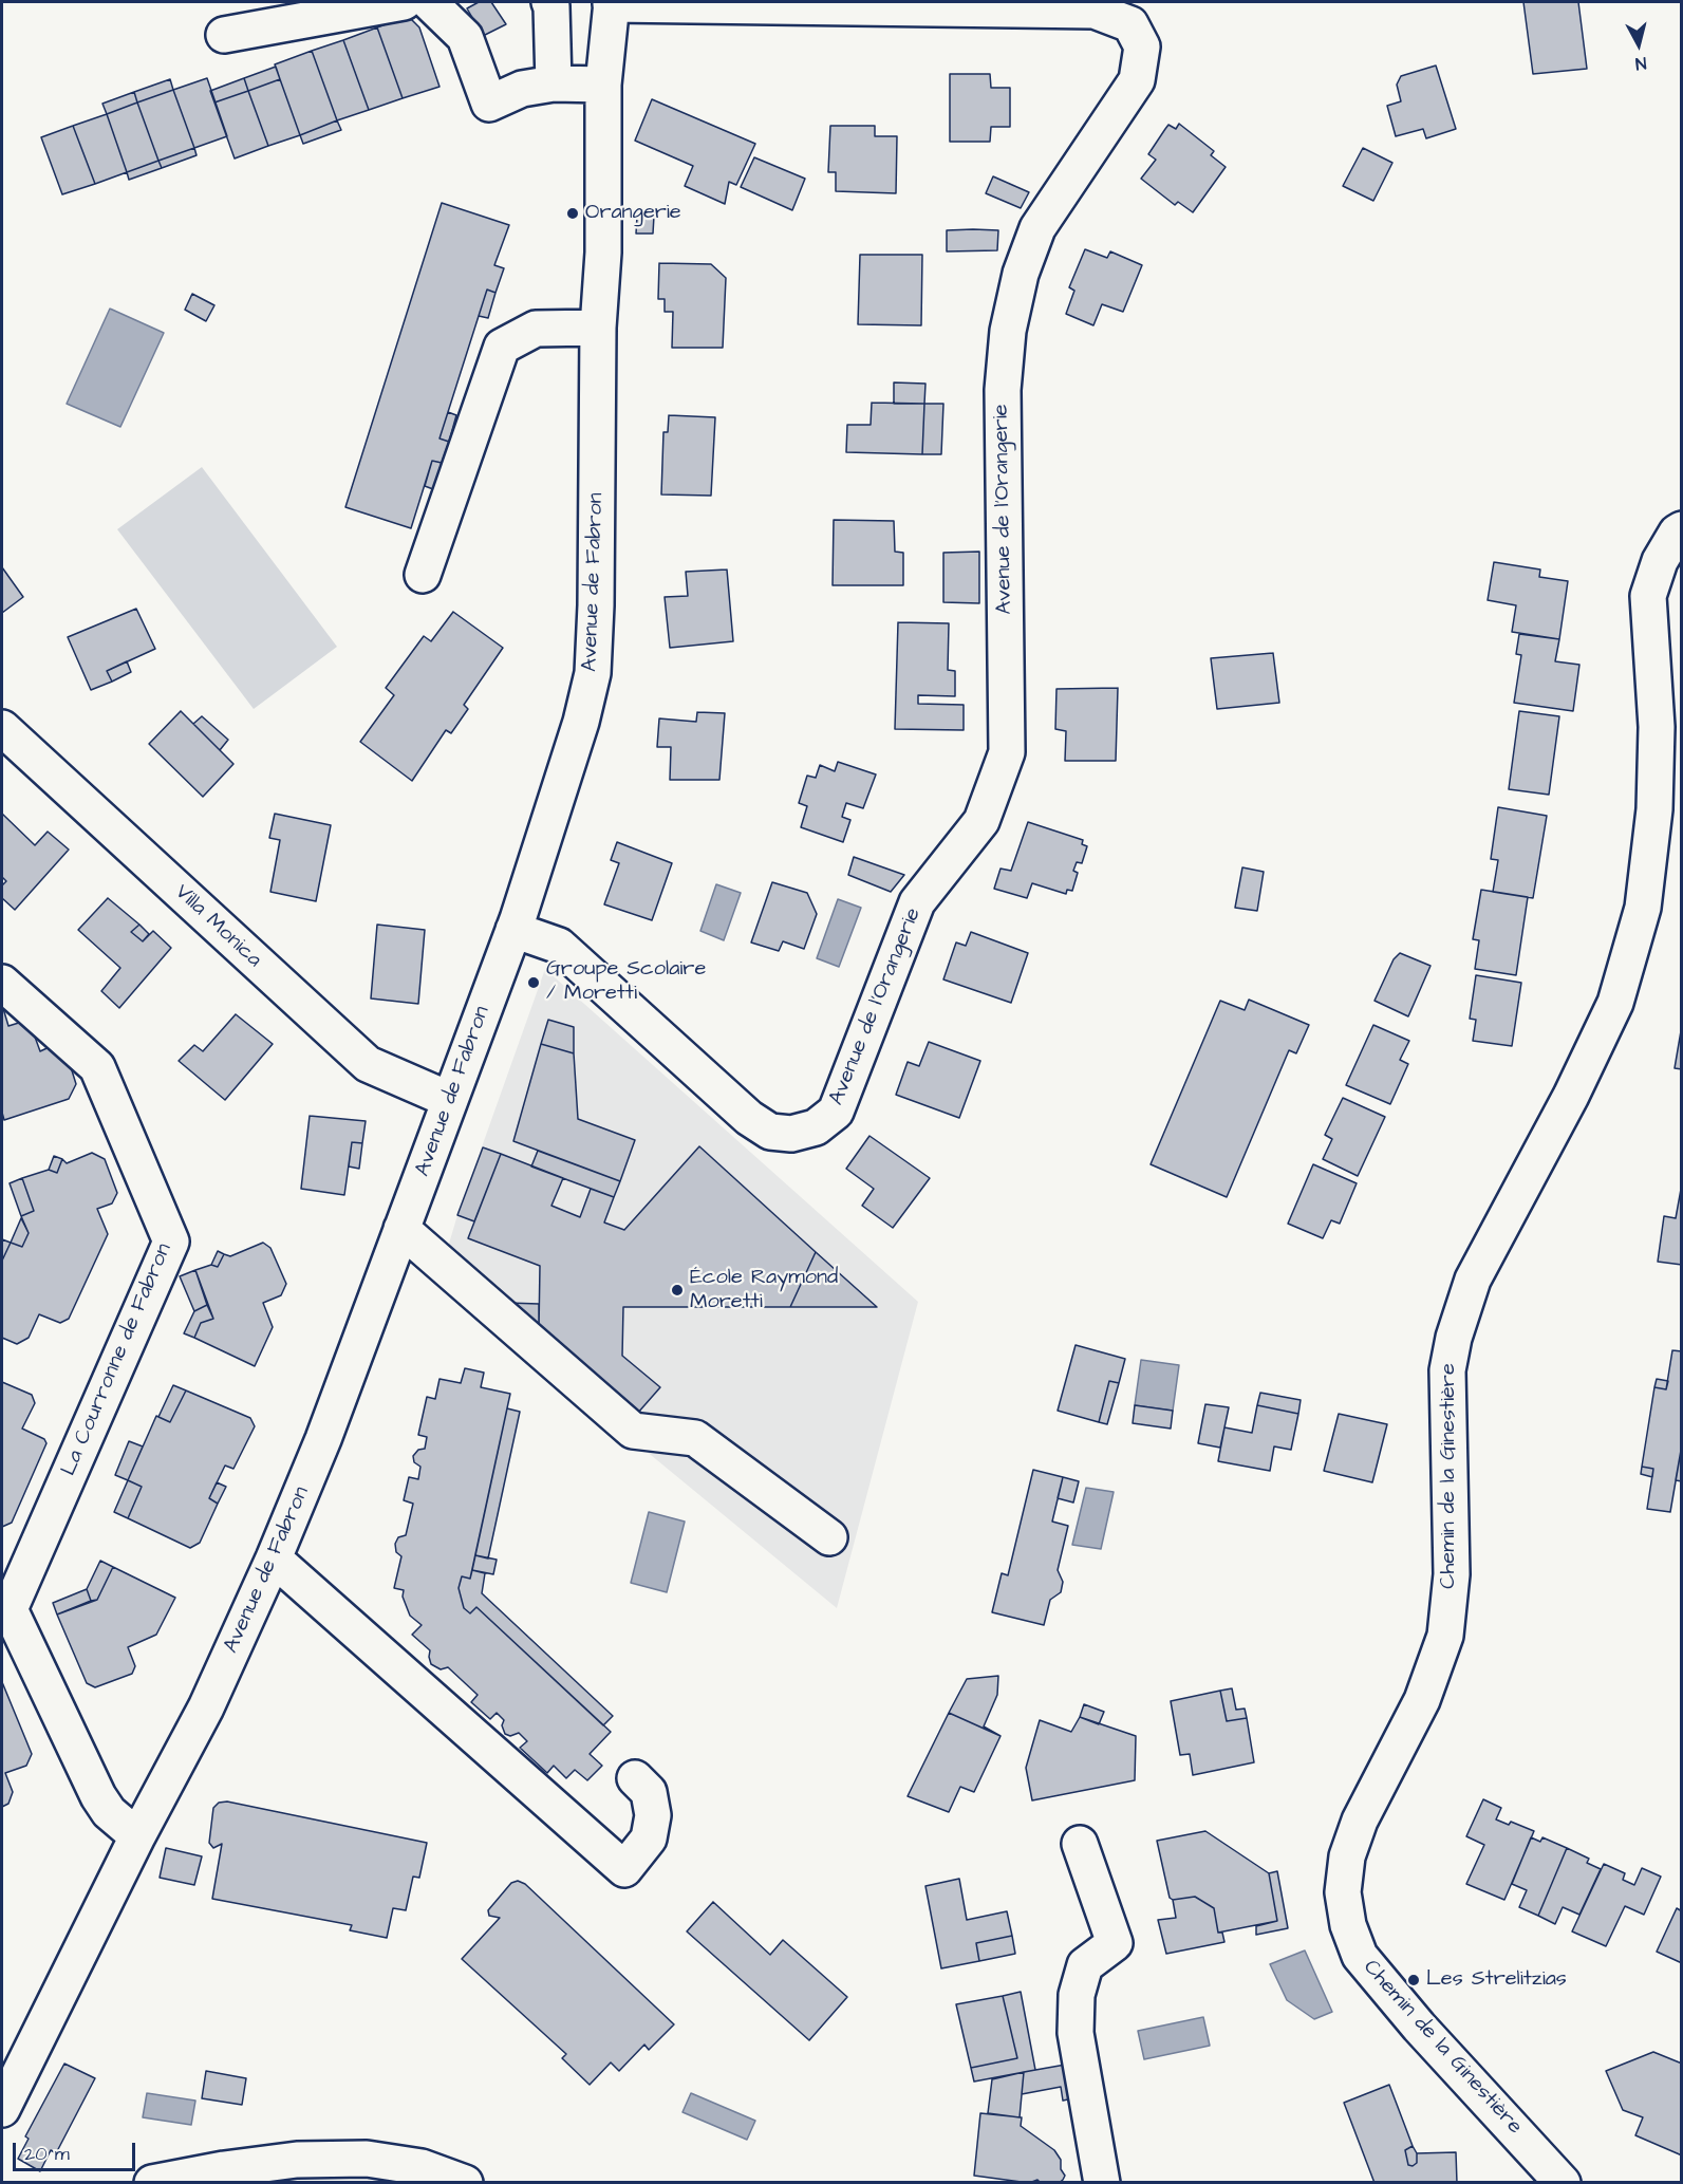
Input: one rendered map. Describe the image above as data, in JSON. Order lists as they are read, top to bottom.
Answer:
{
  "streets": {
    "street": [
      "Avenue de l'Orangerie",
      "Avenue de Fabron",
      "Villa Monica",
      "La Courronne de Fabron",
      "Chemin de la Ginestière"
    ]
  },
  "crossings": [
    ["Avenue de l'Orangerie", "Avenue de Fabron"],
    ["Avenue de Fabron", "Villa Monica"],
    ["Avenue de Fabron", "La Courronne de Fabron"]
  ],
  "places": [
    "Orangerie",
    "Groupe Scolaire / Moretti",
    "École Raymond Moretti",
    "Les Strelitzias"
  ],
  "scale_bar": "20 m",
  "north": "bottom"
}
